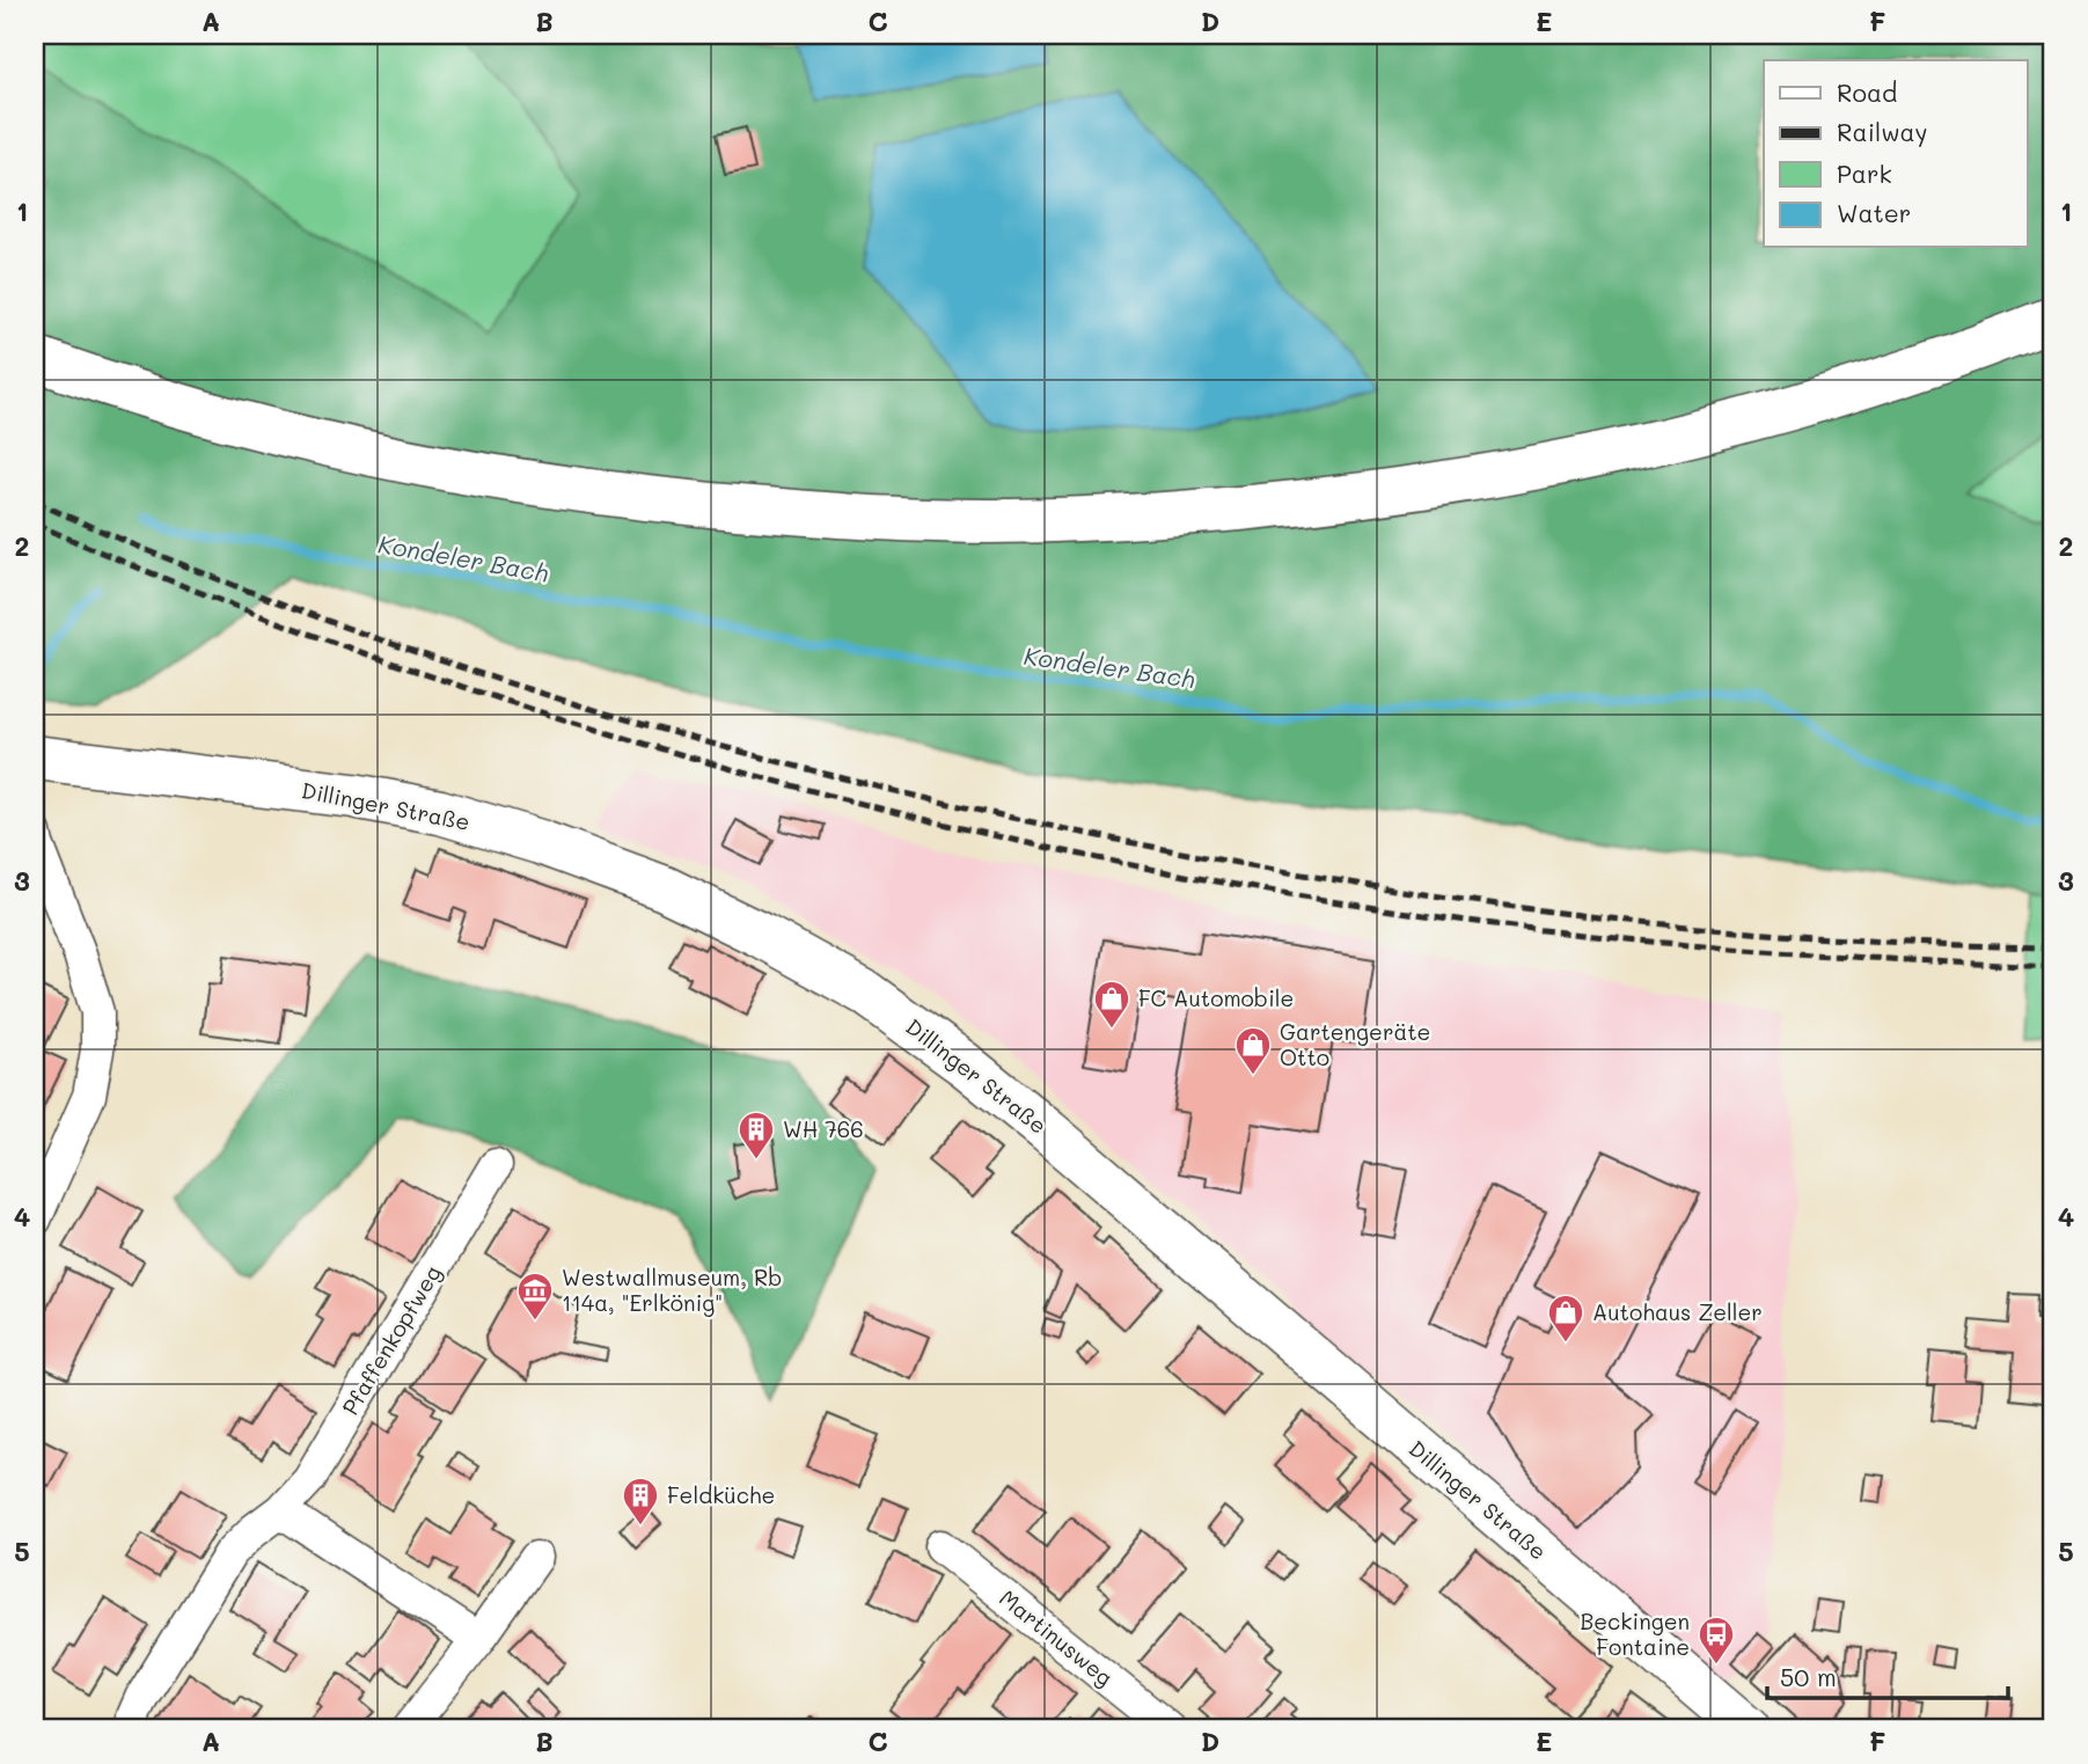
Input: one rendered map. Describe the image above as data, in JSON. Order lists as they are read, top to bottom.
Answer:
{
  "streets": {
    "main road": ["Dillinger Straße"],
    "street": ["Pfaffenkopfweg", "Martinusweg"]
  },
  "water": ["Kondeler Bach"],
  "places": {
    "shop": ["FC Automobile", "Gartengeräte Otto", "Autohaus Zeller"],
    "building": ["WH 766", "Feldküche"],
    "museum": ["Westwallmuseum, Rb 114a, \"Erlkönig\""],
    "bus stop": ["Beckingen Fontaine"]
  },
  "legend": [
    "Road",
    "Railway",
    "Park",
    "Water"
  ],
  "scale_bar": "50 m",
  "grid": {
    "columns": [
      "A",
      "B",
      "C",
      "D",
      "E",
      "F"
    ],
    "rows": [
      "1",
      "2",
      "3",
      "4",
      "5"
    ]
  }
}
